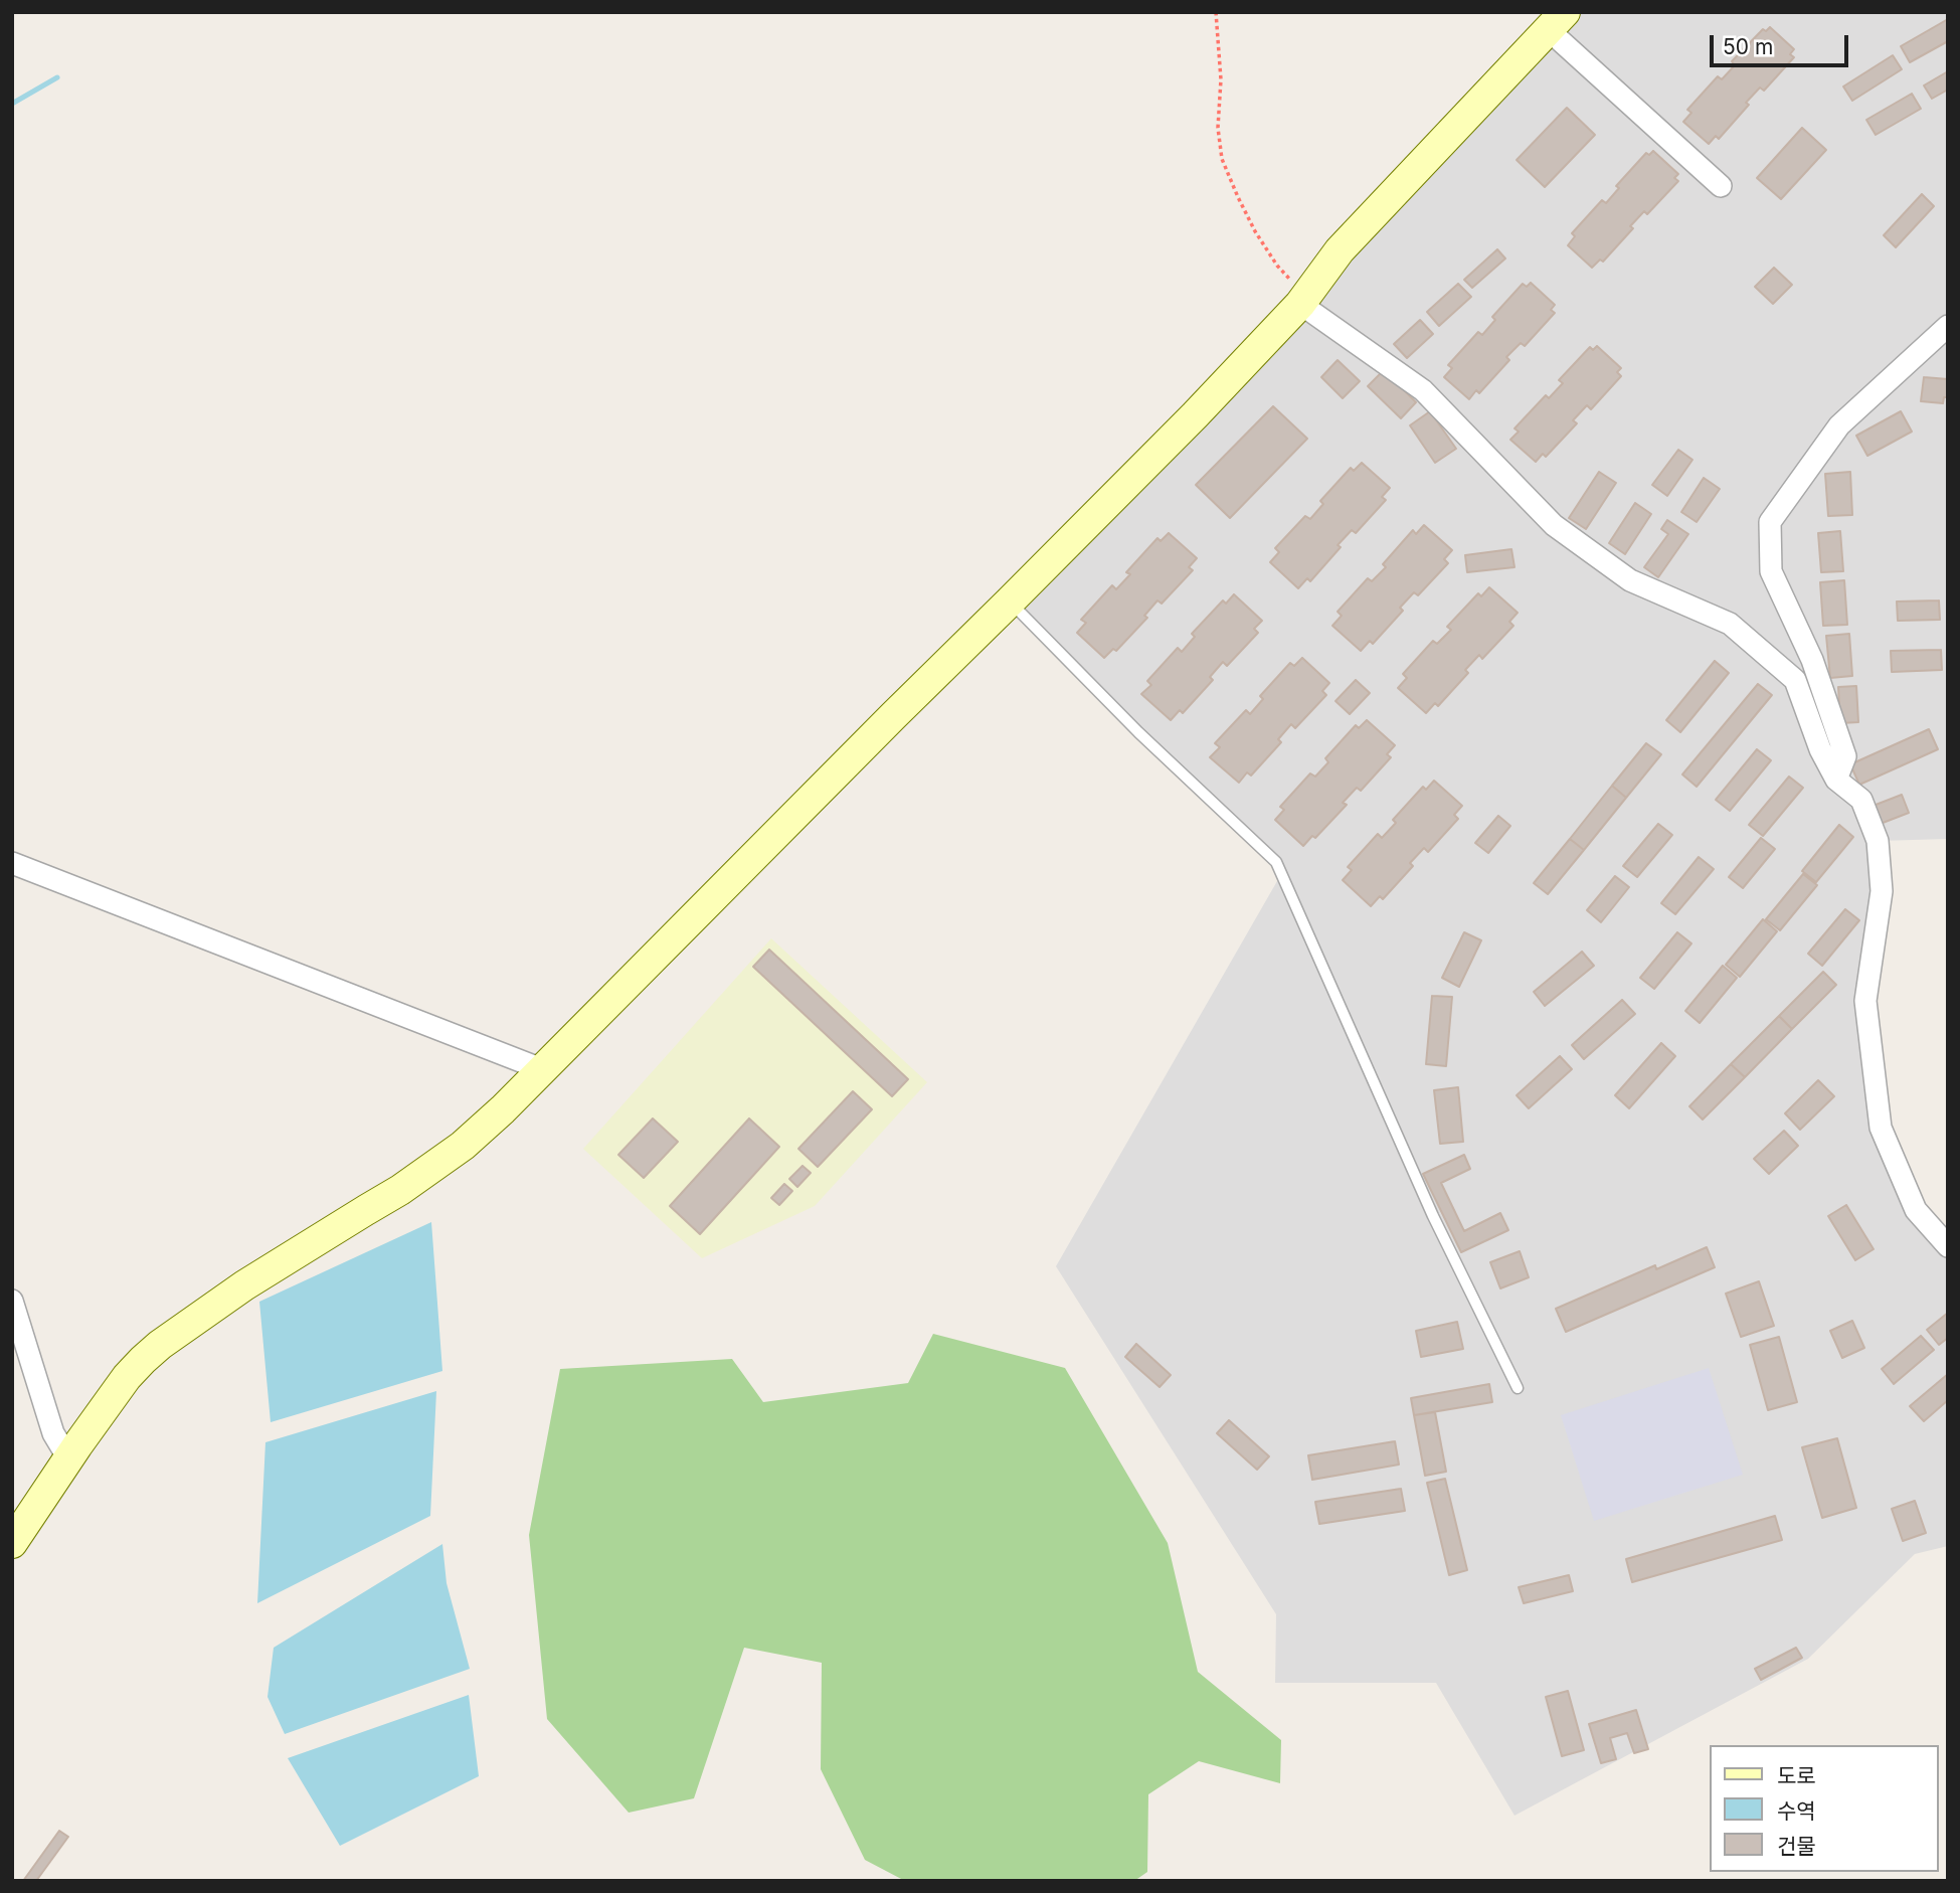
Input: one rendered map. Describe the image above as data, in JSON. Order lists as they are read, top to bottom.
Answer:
{
  "legend": ["도로", "수역", "건물"],
  "scale_bar": "50 m"
}
